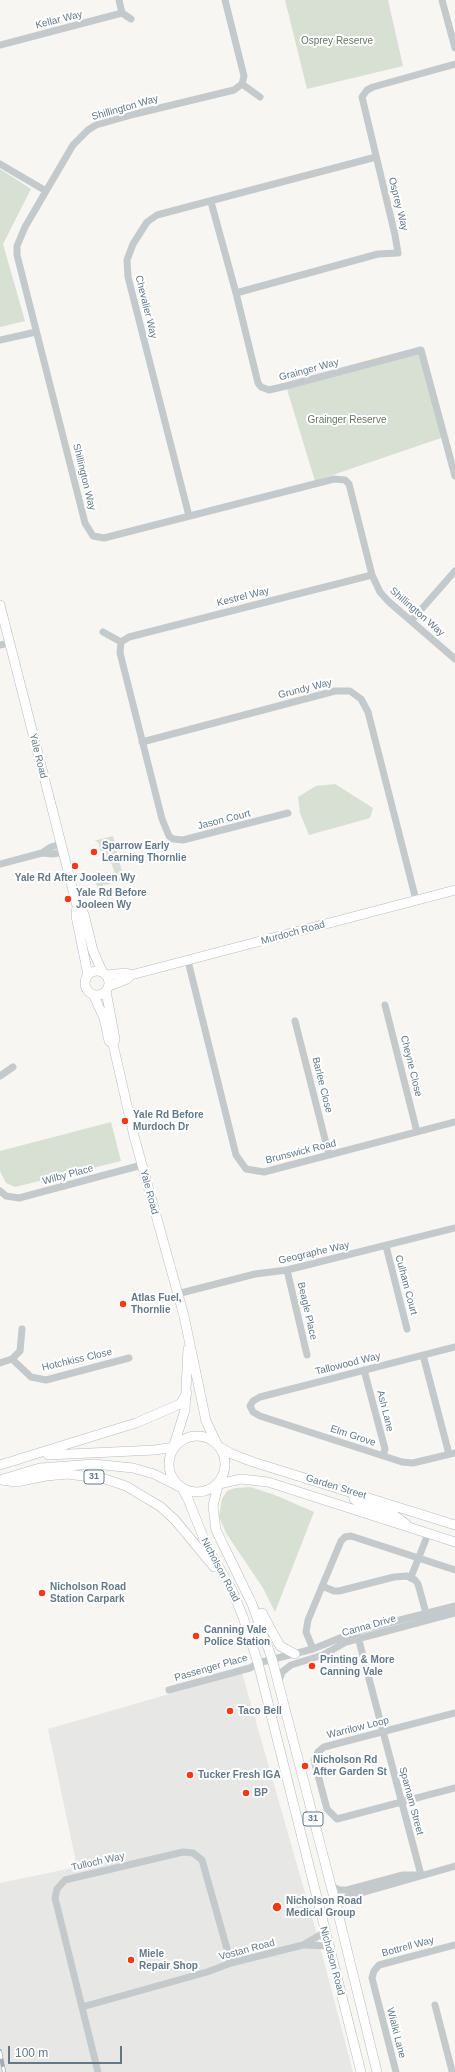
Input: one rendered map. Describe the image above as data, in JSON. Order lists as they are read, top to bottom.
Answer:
{
  "streets": {
    "main road": [
      "Yale Road",
      "Murdoch Road",
      "31",
      "Garden Street",
      "Nicholson Road"
    ],
    "street": [
      "Kellar Way",
      "Shillington Way",
      "Osprey Way",
      "Chevalier Way",
      "Grainger Way",
      "Kestrel Way",
      "Grundy Way",
      "Jason Court",
      "Cheyne Close",
      "Barlee Close",
      "Brunswick Road",
      "Wilby Place",
      "Geographe Way",
      "Culham Court",
      "Beagle Place",
      "Hotchkiss Close",
      "Tallowood Way",
      "Ash Lane",
      "Elm Grove",
      "Canna Drive",
      "Passenger Place",
      "Warrilow Loop",
      "Sparnam Street",
      "Tulloch Way",
      "Bottrell Way",
      "Vostan Road",
      "Wialki Lane"
    ]
  },
  "crossings": [
    ["Shillington Way", "Chevalier Way"],
    ["Shillington Way", "Kestrel Way"],
    ["Osprey Way", "Chevalier Way"],
    ["Osprey Way", "Grainger Way"],
    ["Chevalier Way", "Grainger Way"],
    ["Grundy Way", "Jason Court"],
    ["Grundy Way", "Murdoch Road"],
    ["Yale Road", "Murdoch Road"],
    ["Yale Road", "Wilby Place"],
    ["Yale Road", "Geographe Way"],
    ["Yale Road", "31"],
    ["Yale Road", "Garden Street"],
    ["Yale Road", "Nicholson Road"],
    ["Murdoch Road", "Brunswick Road"],
    ["Cheyne Close", "Brunswick Road"],
    ["Barlee Close", "Brunswick Road"],
    ["Geographe Way", "Culham Court"],
    ["Geographe Way", "Beagle Place"],
    ["Tallowood Way", "Ash Lane"],
    ["Tallowood Way", "Elm Grove"],
    ["Ash Lane", "Elm Grove"],
    ["31", "Garden Street"],
    ["31", "Nicholson Road"],
    ["Garden Street", "Nicholson Road"],
    ["Nicholson Road", "Canna Drive"],
    ["Nicholson Road", "Passenger Place"],
    ["Nicholson Road", "Vostan Road"],
    ["Canna Drive", "Passenger Place"],
    ["Canna Drive", "Sparnam Street"],
    ["Warrilow Loop", "Sparnam Street"],
    ["Tulloch Way", "Vostan Road"],
    ["Bottrell Way", "Wialki Lane"]
  ],
  "parks": ["Osprey Reserve", "Grainger Reserve"],
  "places": [
    "Sparrow Early Learning Thornlie",
    "Yale Rd After Jooleen Wy",
    "Yale Rd Before Jooleen Wy",
    "Yale Rd Before Murdoch Dr",
    "Atlas Fuel, Thornlie",
    "Nicholson Road Station Carpark",
    "Canning Vale Police Station",
    "Printing & More Canning Vale",
    "Taco Bell",
    "Nicholson Rd After Garden St",
    "Tucker Fresh IGA",
    "BP",
    "Nicholson Road Medical Group",
    "Miele Repair Shop"
  ],
  "scale_bar": "100 m"
}
